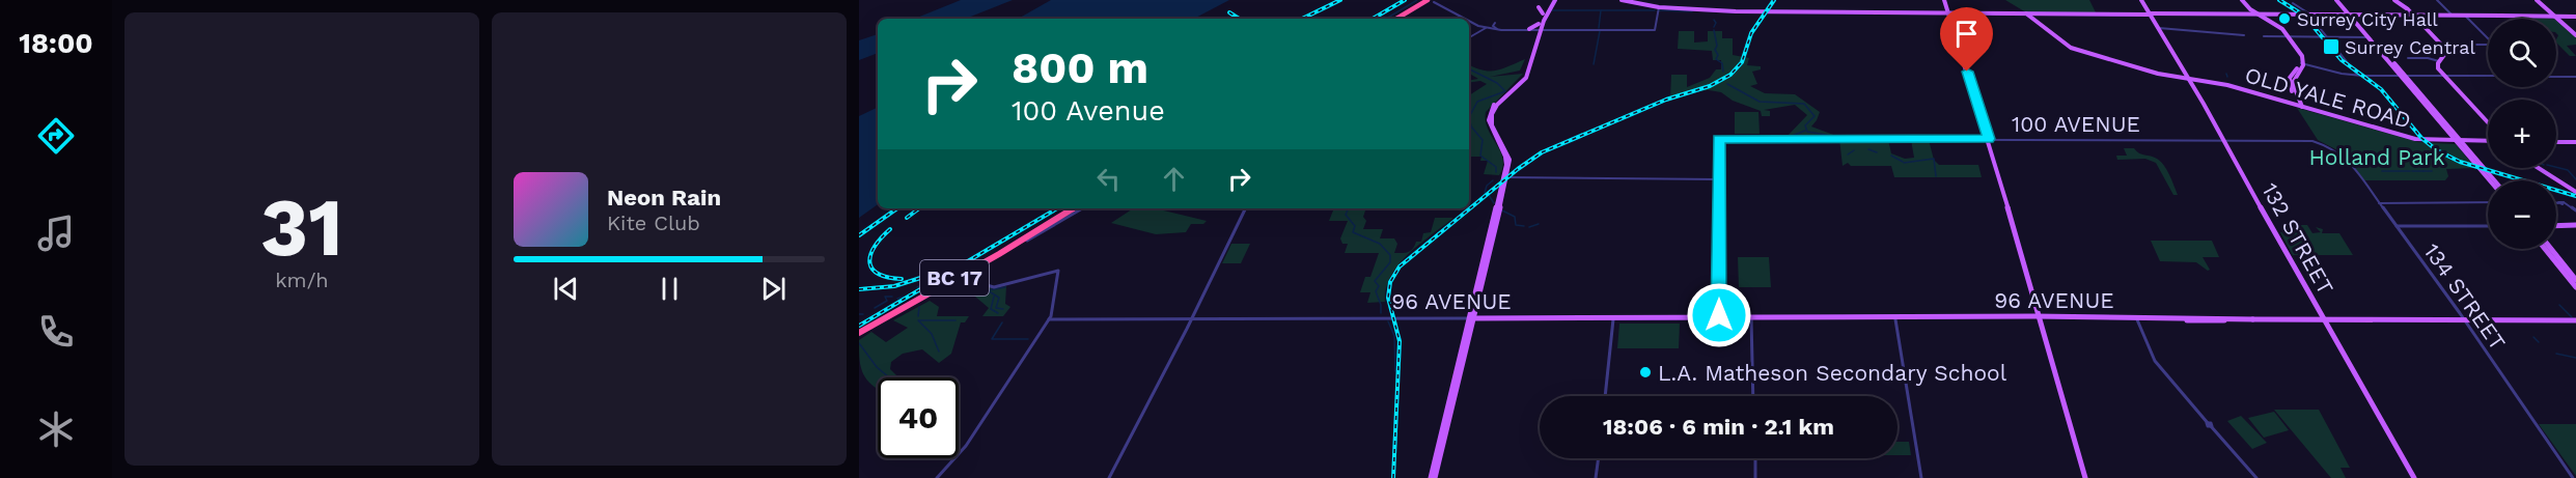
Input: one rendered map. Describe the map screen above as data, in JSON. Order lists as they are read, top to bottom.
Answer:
{
  "streets": {
    "highway": ["BC 17"],
    "main road": ["OLD YALE ROAD", "132 STREET", "96 AVENUE"],
    "street": ["100 AVENUE", "134 STREET"]
  },
  "crossings": [
    ["OLD YALE ROAD", "132 STREET"],
    ["100 AVENUE", "132 STREET"],
    ["100 AVENUE", "134 STREET"],
    ["132 STREET", "96 AVENUE"],
    ["134 STREET", "96 AVENUE"]
  ],
  "parks": ["Holland Park"],
  "places": {
    "other": ["Surrey City Hall", "L.A. Matheson Secondary School"],
    "transit": ["Surrey Central"]
  },
  "page": {
    "tabs": "18:00",
    "tile": ["31", "km/h"],
    "map_buttons": ["+", "−"],
    "turn": ["800 m", "100 Avenue"],
    "song": ["Neon Rain", "Kite Club"],
    "limit": "40",
    "trip": "18:06 · 6 min · 2.1 km"
  }
}
